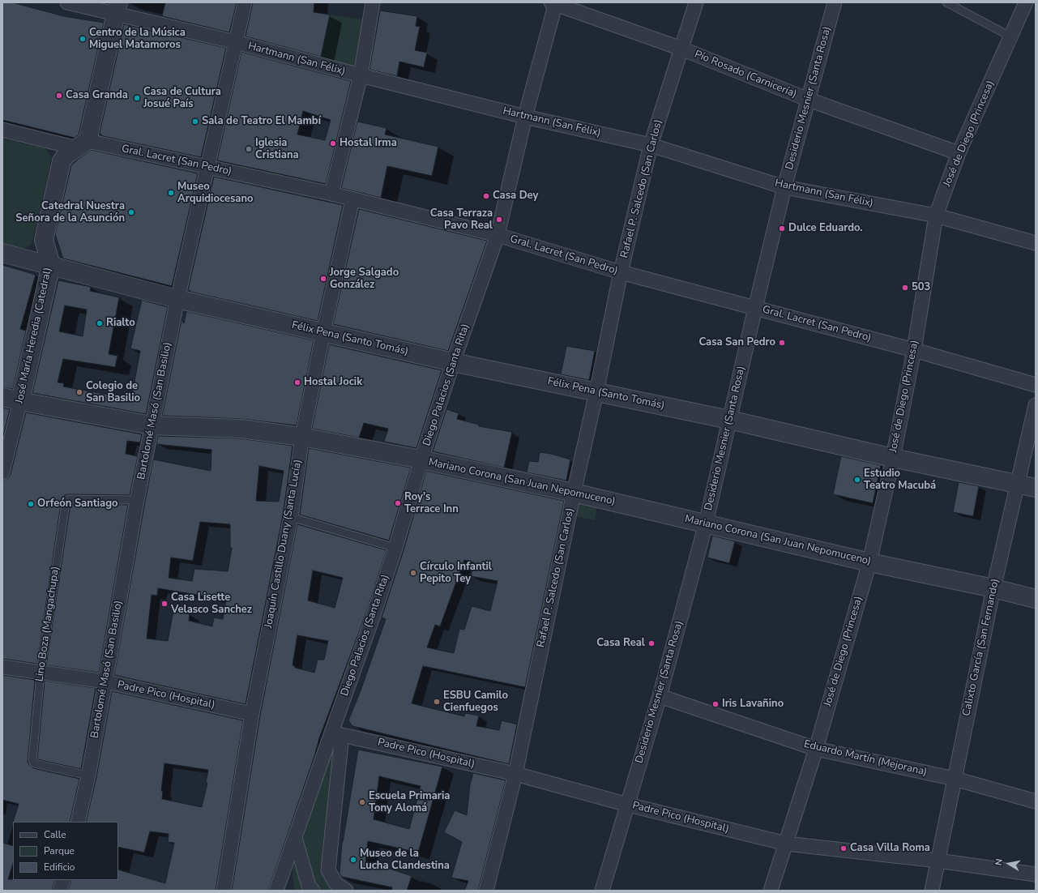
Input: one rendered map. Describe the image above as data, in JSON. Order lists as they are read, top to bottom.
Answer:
{
  "streets": {
    "street": [
      "Hartmann (San Félix)",
      "Pío Rosado (Carnicería)",
      "Desiderio Mesnier (Santa Rosa)",
      "José de Diego (Princesa)",
      "Gral. Lacret (San Pedro)",
      "Rafael P. Salcedo (San Carlos)",
      "José María Heredia (Catedral)",
      "Félix Pena (Santo Tomás)",
      "Diego Palacios (Santa Rita)",
      "Bartolomé Masó (San Basilio)",
      "Mariano Corona (San Juan Nepomuceno)",
      "Joaquín Castillo Duany (Santa Lucía)",
      "Calixto García (San Fernando)",
      "Padre Pico (Hospital)",
      "Eduardo Martín (Mejorana)"
    ],
    "lane": ["Lino Boza (Mangachupa)"]
  },
  "crossings": [
    ["Hartmann (San Félix)", "Desiderio Mesnier (Santa Rosa)"],
    ["Hartmann (San Félix)", "José de Diego (Princesa)"],
    ["Hartmann (San Félix)", "Rafael P. Salcedo (San Carlos)"],
    ["Hartmann (San Félix)", "Diego Palacios (Santa Rita)"],
    ["Hartmann (San Félix)", "Bartolomé Masó (San Basilio)"],
    ["Pío Rosado (Carnicería)", "Desiderio Mesnier (Santa Rosa)"],
    ["Pío Rosado (Carnicería)", "José de Diego (Princesa)"],
    ["Pío Rosado (Carnicería)", "Rafael P. Salcedo (San Carlos)"],
    ["Pío Rosado (Carnicería)", "Diego Palacios (Santa Rita)"],
    ["Desiderio Mesnier (Santa Rosa)", "Gral. Lacret (San Pedro)"],
    ["Desiderio Mesnier (Santa Rosa)", "Félix Pena (Santo Tomás)"],
    ["Desiderio Mesnier (Santa Rosa)", "Mariano Corona (San Juan Nepomuceno)"],
    ["Desiderio Mesnier (Santa Rosa)", "Padre Pico (Hospital)"],
    ["Desiderio Mesnier (Santa Rosa)", "Eduardo Martín (Mejorana)"],
    ["José de Diego (Princesa)", "Gral. Lacret (San Pedro)"],
    ["José de Diego (Princesa)", "Félix Pena (Santo Tomás)"],
    ["José de Diego (Princesa)", "Mariano Corona (San Juan Nepomuceno)"],
    ["José de Diego (Princesa)", "Padre Pico (Hospital)"],
    ["José de Diego (Princesa)", "Eduardo Martín (Mejorana)"],
    ["Gral. Lacret (San Pedro)", "Rafael P. Salcedo (San Carlos)"],
    ["Gral. Lacret (San Pedro)", "José María Heredia (Catedral)"],
    ["Gral. Lacret (San Pedro)", "Diego Palacios (Santa Rita)"],
    ["Gral. Lacret (San Pedro)", "Bartolomé Masó (San Basilio)"],
    ["Gral. Lacret (San Pedro)", "Joaquín Castillo Duany (Santa Lucía)"],
    ["Rafael P. Salcedo (San Carlos)", "Félix Pena (Santo Tomás)"],
    ["Rafael P. Salcedo (San Carlos)", "Mariano Corona (San Juan Nepomuceno)"],
    ["Rafael P. Salcedo (San Carlos)", "Padre Pico (Hospital)"],
    ["José María Heredia (Catedral)", "Félix Pena (Santo Tomás)"],
    ["José María Heredia (Catedral)", "Mariano Corona (San Juan Nepomuceno)"],
    ["Félix Pena (Santo Tomás)", "Diego Palacios (Santa Rita)"],
    ["Félix Pena (Santo Tomás)", "Bartolomé Masó (San Basilio)"],
    ["Félix Pena (Santo Tomás)", "Joaquín Castillo Duany (Santa Lucía)"],
    ["Félix Pena (Santo Tomás)", "Calixto García (San Fernando)"],
    ["Diego Palacios (Santa Rita)", "Mariano Corona (San Juan Nepomuceno)"],
    ["Diego Palacios (Santa Rita)", "Padre Pico (Hospital)"],
    ["Bartolomé Masó (San Basilio)", "Mariano Corona (San Juan Nepomuceno)"],
    ["Bartolomé Masó (San Basilio)", "Lino Boza (Mangachupa)"],
    ["Bartolomé Masó (San Basilio)", "Padre Pico (Hospital)"],
    ["Mariano Corona (San Juan Nepomuceno)", "Joaquín Castillo Duany (Santa Lucía)"],
    ["Mariano Corona (San Juan Nepomuceno)", "Calixto García (San Fernando)"],
    ["Joaquín Castillo Duany (Santa Lucía)", "Padre Pico (Hospital)"],
    ["Lino Boza (Mangachupa)", "Padre Pico (Hospital)"],
    ["Calixto García (San Fernando)", "Padre Pico (Hospital)"],
    ["Calixto García (San Fernando)", "Eduardo Martín (Mejorana)"]
  ],
  "places": [
    "Centro de la Música Miguel Matamoros",
    "Casa Granda",
    "Casa de Cultura Josué País",
    "Sala de Teatro El Mambí",
    "Hostal Irma",
    "Iglesia Cristiana",
    "Museo Arquidiocesano",
    "Casa Dey",
    "Catedral Nuestra Señora de la Asunción",
    "Casa Terraza Pavo Real",
    "Dulce Eduardo.",
    "Jorge Salgado González",
    "503",
    "Rialto",
    "Casa San Pedro",
    "Hostal Jocik",
    "Colegio de San Basilio",
    "Estudio Teatro Macubá",
    "Roy's Terrace Inn",
    "Orfeón Santiago",
    "Círculo Infantil Pepito Tey",
    "Casa Lisette Velasco Sanchez",
    "Casa Real",
    "ESBU Camilo Cienfuegos",
    "Iris Lavañino",
    "Escuela Primaria Tony Alomá",
    "Casa Villa Roma",
    "Museo de la Lucha Clandestina"
  ],
  "legend": ["Calle", "Parque", "Edificio"],
  "north": "left"
}
